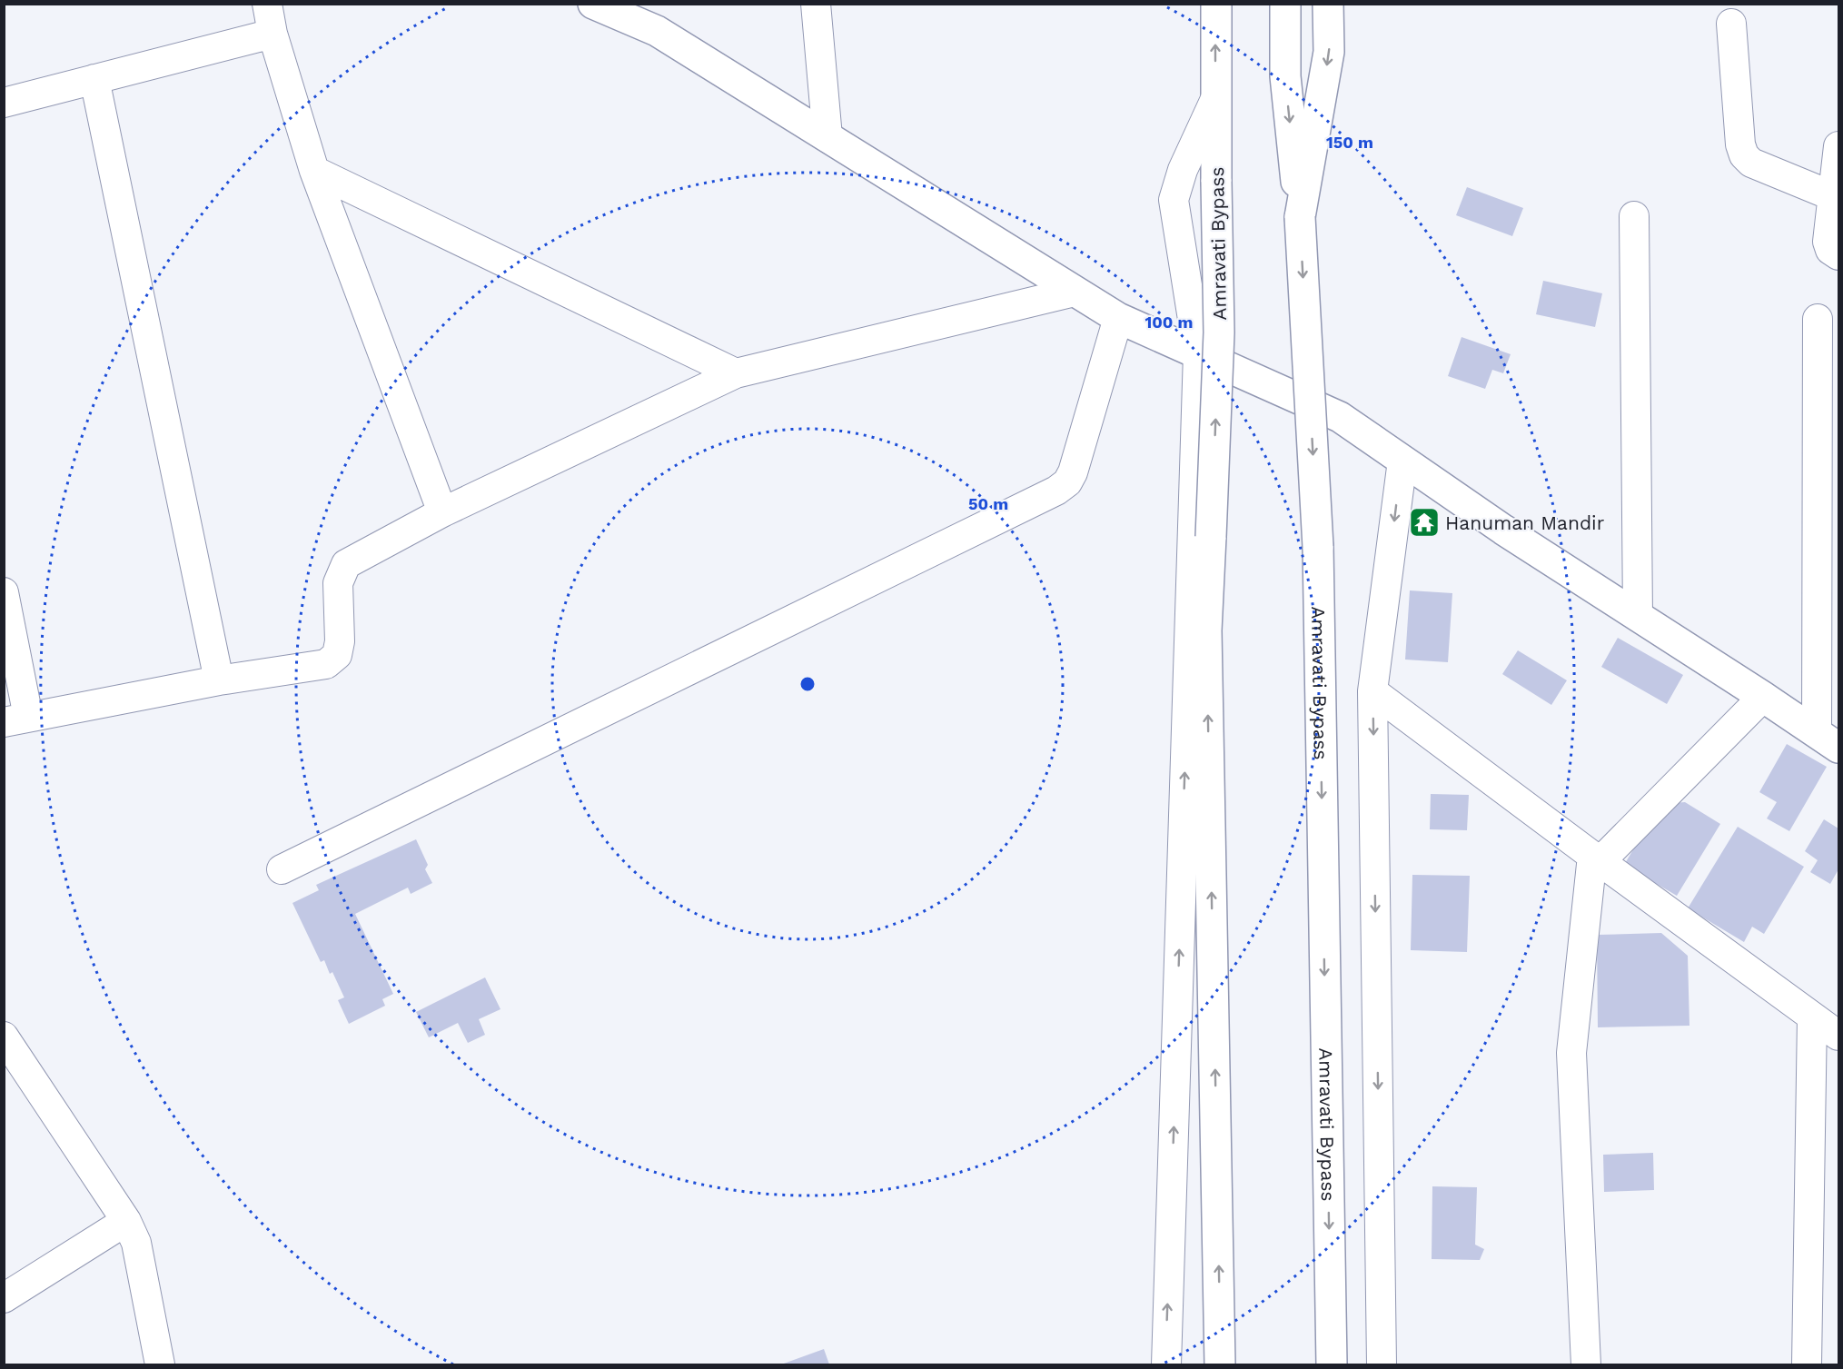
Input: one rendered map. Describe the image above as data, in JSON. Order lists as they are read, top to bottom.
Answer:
{
  "streets": {
    "main road": ["Amravati Bypass"]
  },
  "places": {
    "temple": ["Hanuman Mandir"]
  },
  "rings": ["150 m", "100 m", "50 m"]
}
